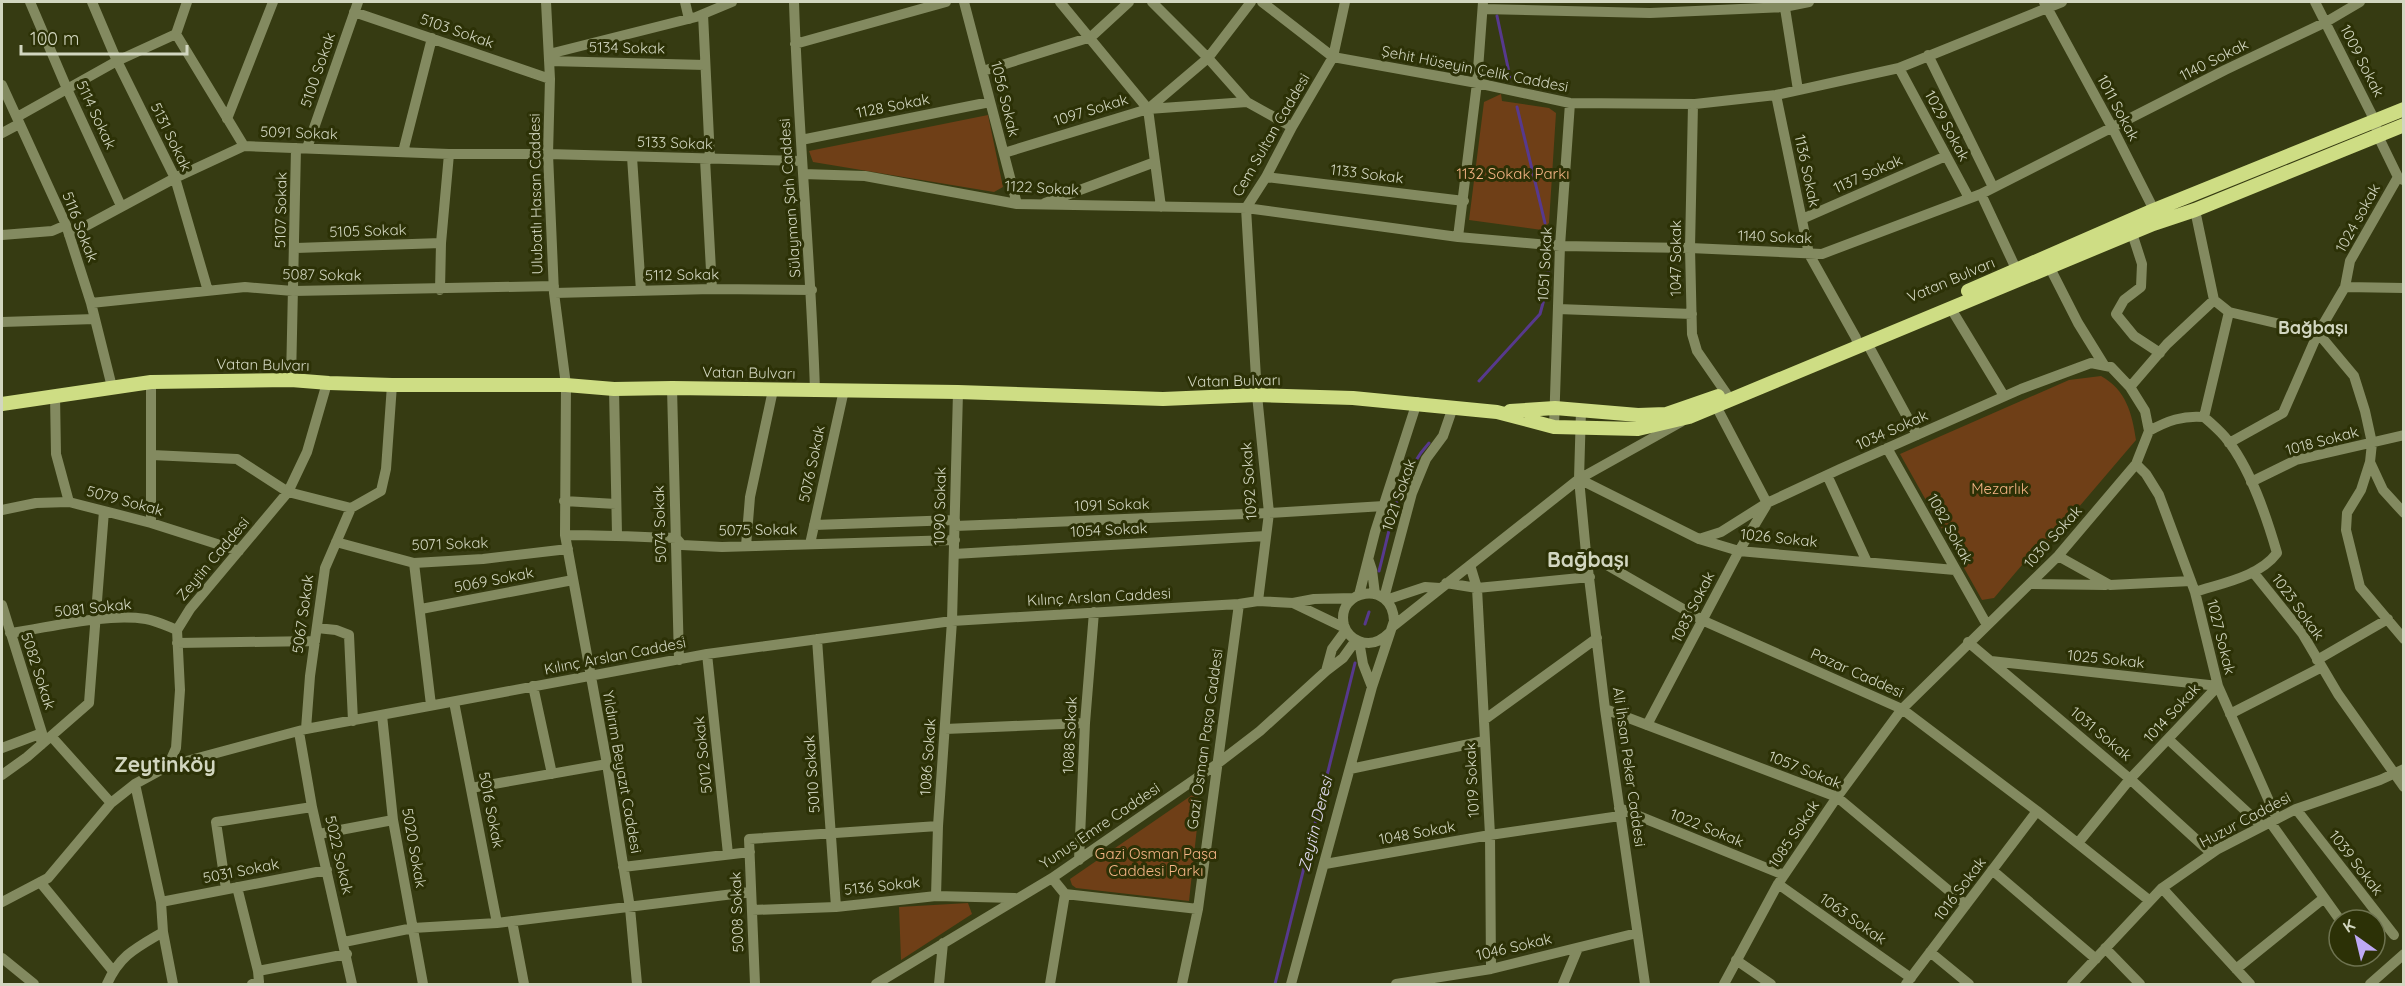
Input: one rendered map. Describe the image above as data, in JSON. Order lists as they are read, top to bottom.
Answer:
{
  "streets": {
    "main road": ["Vatan Bulvarı"],
    "street": [
      "5103 Sokak",
      "5134 Sokak",
      "1140 Sokak",
      "1009 Sokak",
      "Şehit Hüseyin Çelik Caddesi",
      "5100 Sokak",
      "1056 Sokak",
      "1128 Sokak",
      "1011 Sokak",
      "1097 Sokak",
      "5114 Sokak",
      "1029 Sokak",
      "5091 Sokak",
      "Cem Sultan Caddesi",
      "5131 Sokak",
      "5133 Sokak",
      "1136 Sokak",
      "1133 Sokak",
      "1137 Sokak",
      "1122 Sokak",
      "Ulubatlı Hasan Caddesi",
      "Sülayman Şah Caddesi",
      "5107 Sokak",
      "1024 sokak",
      "5116 Sokak",
      "5105 Sokak",
      "1047 Sokak",
      "1051 Sokak",
      "5087 Sokak",
      "5112 Sokak",
      "1034 Sokak",
      "1018 Sokak",
      "5076 Sokak",
      "1092 Sokak",
      "1021 Sokak",
      "5079 Sokak",
      "1091 Sokak",
      "1090 Sokak",
      "5074 Sokak",
      "1082 Sokak",
      "5075 Sokak",
      "1054 Sokak",
      "1030 Sokak",
      "1026 Sokak",
      "5071 Sokak",
      "Zeytin Caddesi",
      "5069 Sokak",
      "Kılınç Arslan Caddesi",
      "1083 Sokak",
      "1023 Sokak",
      "5081 Sokak",
      "5067 Sokak",
      "1027 Sokak",
      "1025 Sokak",
      "5082 Sokak",
      "Pazar Caddesi",
      "1014 Sokak",
      "1031 Sokak",
      "1088 Sokak",
      "Gazi Osman Paşa Caddesi",
      "5012 Sokak",
      "1086 Sokak",
      "Ali İhsan Peker Caddesi",
      "1057 Sokak",
      "Yıldırım Beyazıt Caddesi",
      "5010 Sokak",
      "1019 Sokak",
      "5016 Sokak",
      "Huzur Caddesi",
      "Yunus Emre Caddesi",
      "1022 Sokak",
      "1048 Sokak",
      "1085 Sokak",
      "5020 Sokak",
      "5022 Sokak",
      "1039 Sokak",
      "5031 Sokak",
      "5136 Sokak",
      "1016 Sokak",
      "5008 Sokak",
      "1063 Sokak",
      "1046 Sokak"
    ]
  },
  "crossings": [
    ["5103 Sokak", "5100 Sokak"],
    ["5103 Sokak", "Ulubatlı Hasan Caddesi"],
    ["5134 Sokak", "Ulubatlı Hasan Caddesi"],
    ["1140 Sokak", "1009 Sokak"],
    ["1140 Sokak", "1011 Sokak"],
    ["1140 Sokak", "1029 Sokak"],
    ["1140 Sokak", "Cem Sultan Caddesi"],
    ["1140 Sokak", "1136 Sokak"],
    ["1140 Sokak", "1122 Sokak"],
    ["1140 Sokak", "1047 Sokak"],
    ["1140 Sokak", "1051 Sokak"],
    ["1009 Sokak", "1024 sokak"],
    ["1009 Sokak", "Vatan Bulvarı"],
    ["Şehit Hüseyin Çelik Caddesi", "1011 Sokak"],
    ["Şehit Hüseyin Çelik Caddesi", "1029 Sokak"],
    ["Şehit Hüseyin Çelik Caddesi", "Cem Sultan Caddesi"],
    ["Şehit Hüseyin Çelik Caddesi", "1136 Sokak"],
    ["Şehit Hüseyin Çelik Caddesi", "1047 Sokak"],
    ["Şehit Hüseyin Çelik Caddesi", "1051 Sokak"],
    ["5100 Sokak", "5091 Sokak"],
    ["5100 Sokak", "5107 Sokak"],
    ["1056 Sokak", "1128 Sokak"],
    ["1056 Sokak", "1097 Sokak"],
    ["1056 Sokak", "1122 Sokak"],
    ["1128 Sokak", "Sülayman Şah Caddesi"],
    ["1011 Sokak", "Vatan Bulvarı"],
    ["5114 Sokak", "5091 Sokak"],
    ["1029 Sokak", "1137 Sokak"],
    ["5091 Sokak", "5131 Sokak"],
    ["5091 Sokak", "5133 Sokak"],
    ["5091 Sokak", "Ulubatlı Hasan Caddesi"],
    ["5091 Sokak", "5107 Sokak"],
    ["5091 Sokak", "5116 Sokak"],
    ["Cem Sultan Caddesi", "1133 Sokak"],
    ["Cem Sultan Caddesi", "1122 Sokak"],
    ["Cem Sultan Caddesi", "Vatan Bulvarı"],
    ["Cem Sultan Caddesi", "1092 Sokak"],
    ["5131 Sokak", "5087 Sokak"],
    ["5133 Sokak", "Ulubatlı Hasan Caddesi"],
    ["5133 Sokak", "Sülayman Şah Caddesi"],
    ["1136 Sokak", "1137 Sokak"],
    ["1136 Sokak", "Vatan Bulvarı"],
    ["1136 Sokak", "1034 Sokak"],
    ["1122 Sokak", "Sülayman Şah Caddesi"],
    ["Ulubatlı Hasan Caddesi", "5087 Sokak"],
    ["Ulubatlı Hasan Caddesi", "5112 Sokak"],
    ["Ulubatlı Hasan Caddesi", "Vatan Bulvarı"],
    ["Ulubatlı Hasan Caddesi", "Yıldırım Beyazıt Caddesi"],
    ["Sülayman Şah Caddesi", "5112 Sokak"],
    ["Sülayman Şah Caddesi", "Vatan Bulvarı"],
    ["5107 Sokak", "5105 Sokak"],
    ["5107 Sokak", "5087 Sokak"],
    ["5107 Sokak", "Vatan Bulvarı"],
    ["1024 sokak", "1023 Sokak"],
    ["5116 Sokak", "5087 Sokak"],
    ["5116 Sokak", "Vatan Bulvarı"],
    ["1047 Sokak", "Vatan Bulvarı"],
    ["1047 Sokak", "1034 Sokak"],
    ["1047 Sokak", "1083 Sokak"],
    ["1051 Sokak", "Vatan Bulvarı"],
    ["5087 Sokak", "5112 Sokak"],
    ["Vatan Bulvarı", "5076 Sokak"],
    ["Vatan Bulvarı", "1092 Sokak"],
    ["Vatan Bulvarı", "1021 Sokak"],
    ["Vatan Bulvarı", "1090 Sokak"],
    ["Vatan Bulvarı", "5074 Sokak"],
    ["Vatan Bulvarı", "Zeytin Caddesi"],
    ["Vatan Bulvarı", "Ali İhsan Peker Caddesi"],
    ["Vatan Bulvarı", "Yıldırım Beyazıt Caddesi"],
    ["1034 Sokak", "1082 Sokak"],
    ["1034 Sokak", "1026 Sokak"],
    ["1034 Sokak", "1083 Sokak"],
    ["1018 Sokak", "1023 Sokak"],
    ["5076 Sokak", "1091 Sokak"],
    ["5076 Sokak", "5075 Sokak"],
    ["1092 Sokak", "1091 Sokak"],
    ["1092 Sokak", "1054 Sokak"],
    ["1092 Sokak", "Kılınç Arslan Caddesi"],
    ["1021 Sokak", "Kılınç Arslan Caddesi"],
    ["1021 Sokak", "Yunus Emre Caddesi"],
    ["5079 Sokak", "Zeytin Caddesi"],
    ["1091 Sokak", "1090 Sokak"],
    ["1090 Sokak", "5075 Sokak"],
    ["1090 Sokak", "1054 Sokak"],
    ["1090 Sokak", "Kılınç Arslan Caddesi"],
    ["1090 Sokak", "1086 Sokak"],
    ["5074 Sokak", "5075 Sokak"],
    ["5074 Sokak", "Kılınç Arslan Caddesi"],
    ["1082 Sokak", "1030 Sokak"],
    ["1082 Sokak", "1026 Sokak"],
    ["5075 Sokak", "Yıldırım Beyazıt Caddesi"],
    ["1030 Sokak", "1027 Sokak"],
    ["1030 Sokak", "Pazar Caddesi"],
    ["1030 Sokak", "1031 Sokak"],
    ["1030 Sokak", "1085 Sokak"],
    ["1026 Sokak", "1083 Sokak"],
    ["1026 Sokak", "Ali İhsan Peker Caddesi"],
    ["5071 Sokak", "5067 Sokak"],
    ["5071 Sokak", "Yıldırım Beyazıt Caddesi"],
    ["Zeytin Caddesi", "5081 Sokak"],
    ["5069 Sokak", "Yıldırım Beyazıt Caddesi"],
    ["Kılınç Arslan Caddesi", "5067 Sokak"],
    ["Kılınç Arslan Caddesi", "1088 Sokak"],
    ["Kılınç Arslan Caddesi", "Gazi Osman Paşa Caddesi"],
    ["Kılınç Arslan Caddesi", "5012 Sokak"],
    ["Kılınç Arslan Caddesi", "1086 Sokak"],
    ["Kılınç Arslan Caddesi", "Yıldırım Beyazıt Caddesi"],
    ["Kılınç Arslan Caddesi", "5010 Sokak"],
    ["Kılınç Arslan Caddesi", "5016 Sokak"],
    ["Kılınç Arslan Caddesi", "Yunus Emre Caddesi"],
    ["Kılınç Arslan Caddesi", "5020 Sokak"],
    ["Kılınç Arslan Caddesi", "5022 Sokak"],
    ["1083 Sokak", "Pazar Caddesi"],
    ["1083 Sokak", "1057 Sokak"],
    ["1023 Sokak", "Huzur Caddesi"],
    ["5081 Sokak", "5082 Sokak"],
    ["5067 Sokak", "5022 Sokak"],
    ["1027 Sokak", "1025 Sokak"],
    ["1027 Sokak", "1014 Sokak"],
    ["1027 Sokak", "Huzur Caddesi"],
    ["1025 Sokak", "1014 Sokak"],
    ["1025 Sokak", "1031 Sokak"],
    ["Pazar Caddesi", "1014 Sokak"],
    ["Pazar Caddesi", "Ali İhsan Peker Caddesi"],
    ["Pazar Caddesi", "Huzur Caddesi"],
    ["Pazar Caddesi", "1085 Sokak"],
    ["Pazar Caddesi", "1016 Sokak"],
    ["1014 Sokak", "1031 Sokak"],
    ["1031 Sokak", "Huzur Caddesi"],
    ["1088 Sokak", "Yunus Emre Caddesi"],
    ["Gazi Osman Paşa Caddesi", "Yunus Emre Caddesi"],
    ["1086 Sokak", "5136 Sokak"],
    ["Ali İhsan Peker Caddesi", "1057 Sokak"],
    ["Ali İhsan Peker Caddesi", "1022 Sokak"],
    ["Ali İhsan Peker Caddesi", "1048 Sokak"],
    ["Ali İhsan Peker Caddesi", "1046 Sokak"],
    ["1057 Sokak", "1085 Sokak"],
    ["1057 Sokak", "1016 Sokak"],
    ["5010 Sokak", "5136 Sokak"],
    ["5010 Sokak", "5008 Sokak"],
    ["1019 Sokak", "1048 Sokak"],
    ["1019 Sokak", "1046 Sokak"],
    ["Huzur Caddesi", "1039 Sokak"],
    ["Yunus Emre Caddesi", "5136 Sokak"],
    ["1022 Sokak", "1048 Sokak"],
    ["1022 Sokak", "1085 Sokak"],
    ["1022 Sokak", "1063 Sokak"],
    ["1085 Sokak", "1063 Sokak"],
    ["5022 Sokak", "5031 Sokak"],
    ["5136 Sokak", "5008 Sokak"],
    ["1016 Sokak", "1063 Sokak"]
  ],
  "districts": ["Bağbaşı", "Bağbaşı", "Zeytinköy"],
  "water": ["Zeytin Deresi"],
  "parks": ["1132 Sokak Parkı", "Mezarlık", "Gazi Osman Paşa Caddesi Parkı"],
  "scale_bar": "100 m",
  "north": "top left"
}
